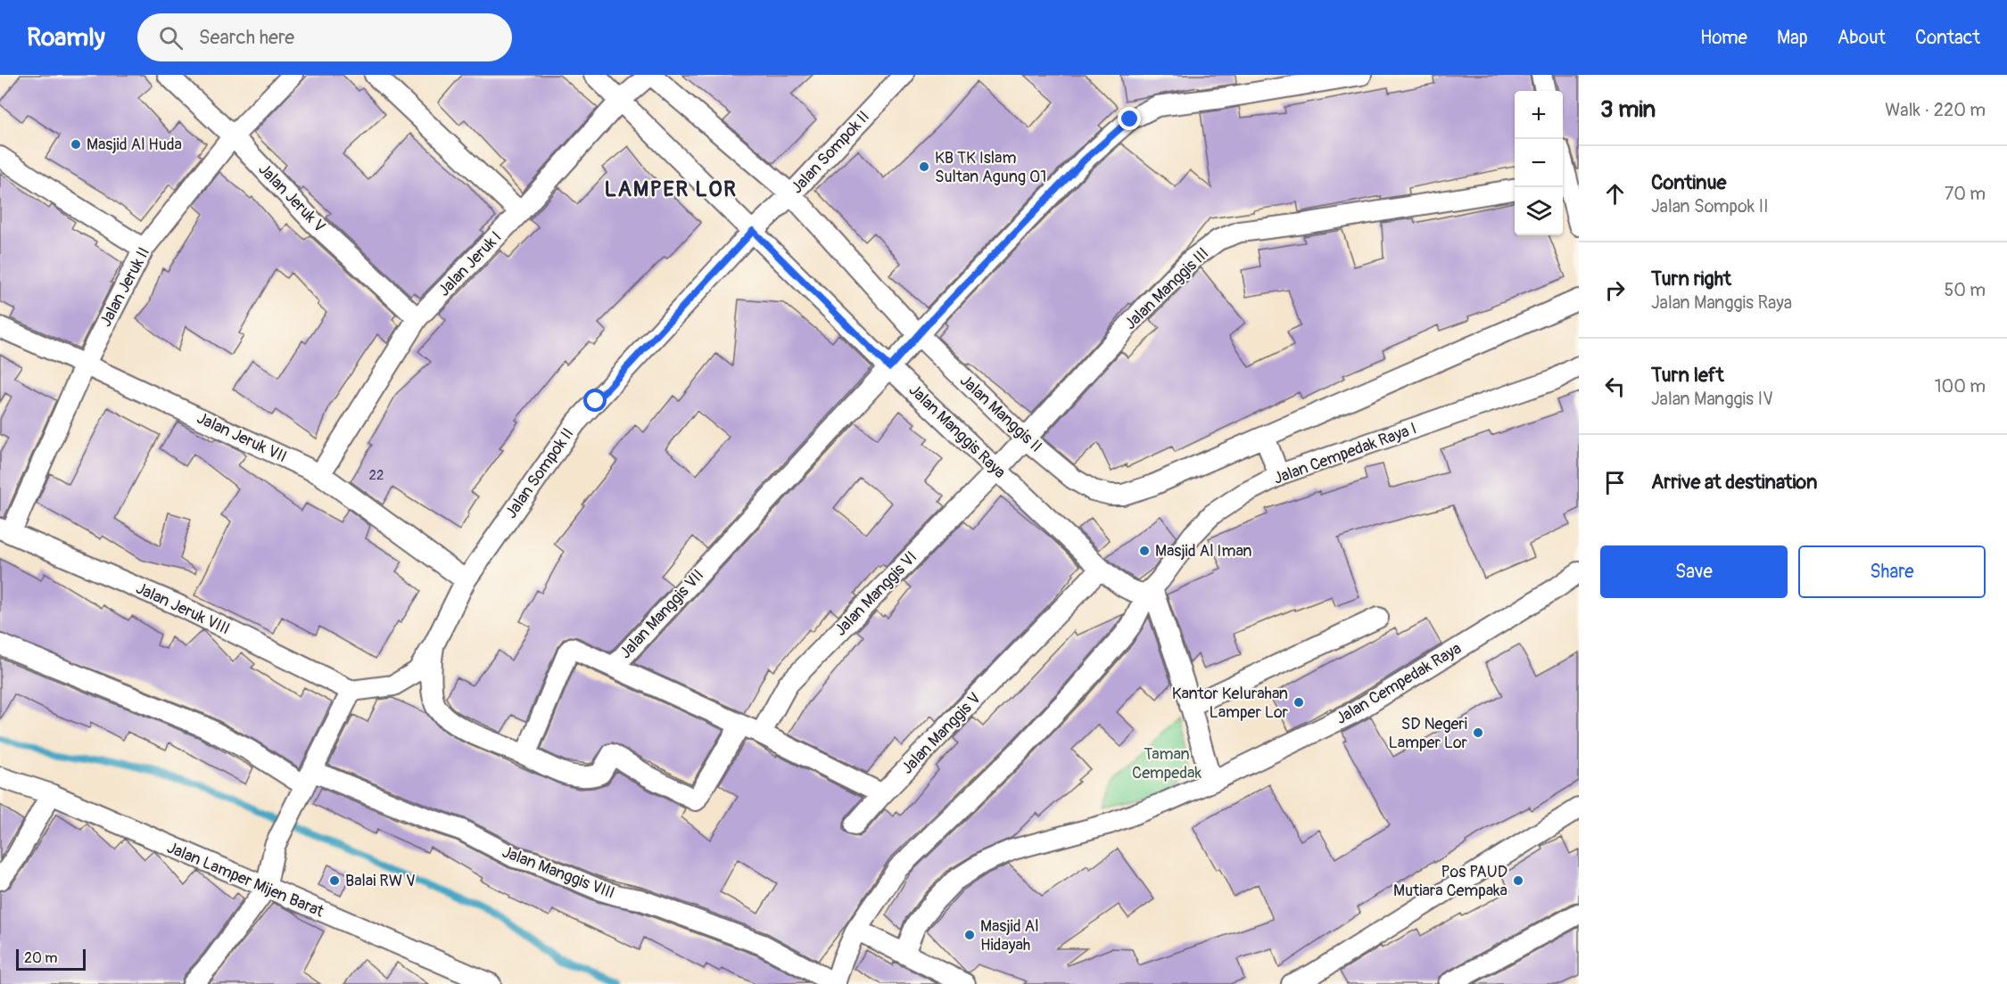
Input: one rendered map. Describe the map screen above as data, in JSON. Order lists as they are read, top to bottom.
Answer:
{
  "streets": {
    "street": [
      "Jalan Sompok II",
      "Jalan Jeruk V",
      "Jalan Jeruk I",
      "Jalan Jeruk II",
      "Jalan Manggis III",
      "Jalan Manggis II",
      "Jalan Manggis Raya",
      "Jalan Jeruk VII",
      "Jalan Cempedak Raya I",
      "Jalan Manggis VI",
      "Jalan Jeruk VIII",
      "Jalan Manggis VII",
      "Jalan Cempedak Raya",
      "Jalan Manggis V",
      "Jalan Manggis VIII",
      "Jalan Lamper Mijen Barat"
    ]
  },
  "crossings": [
    ["Jalan Sompok II", "Jalan Manggis II"],
    ["Jalan Sompok II", "Jalan Manggis Raya"],
    ["Jalan Sompok II", "Jalan Jeruk VII"],
    ["Jalan Sompok II", "Jalan Jeruk VIII"],
    ["Jalan Jeruk V", "Jalan Jeruk I"],
    ["Jalan Jeruk V", "Jalan Jeruk II"],
    ["Jalan Jeruk I", "Jalan Manggis II"],
    ["Jalan Jeruk I", "Jalan Manggis Raya"],
    ["Jalan Jeruk I", "Jalan Jeruk VII"],
    ["Jalan Jeruk II", "Jalan Jeruk VII"],
    ["Jalan Jeruk II", "Jalan Jeruk VIII"],
    ["Jalan Manggis III", "Jalan Manggis II"],
    ["Jalan Manggis III", "Jalan Manggis Raya"],
    ["Jalan Manggis III", "Jalan Manggis VI"],
    ["Jalan Manggis II", "Jalan Manggis VII"],
    ["Jalan Manggis Raya", "Jalan Cempedak Raya I"],
    ["Jalan Manggis Raya", "Jalan Manggis VI"],
    ["Jalan Manggis Raya", "Jalan Manggis VII"],
    ["Jalan Manggis Raya", "Jalan Manggis V"],
    ["Jalan Cempedak Raya I", "Jalan Manggis VIII"]
  ],
  "districts": ["LAMPER LOR"],
  "parks": ["Taman Cempedak"],
  "places": [
    "Masjid Al Huda",
    "KB TK Islam Sultan Agung 01",
    "Masjid Al Iman",
    "Kantor Kelurahan Lamper Lor",
    "SD Negeri Lamper Lor",
    "Balai RW V",
    "Pos PAUD Mutiara Cempaka",
    "Masjid Al Hidayah"
  ],
  "house_numbers": ["22"],
  "scale_bar": "20 m",
  "page": {
    "header": "Roamly",
    "search": "Search here",
    "nav": [
      "Home",
      "Map",
      "About",
      "Contact"
    ],
    "heading": ["3 min", "Walk · 220 m"],
    "map_buttons": ["+", "−"],
    "list": [
      ["Continue", "Jalan Sompok II", "70 m"],
      ["Turn right", "Jalan Manggis Raya", "50 m"],
      ["Turn left", "Jalan Manggis IV", "100 m"],
      "Arrive at destination"
    ],
    "buttons": ["Save", "Share"],
    "scale": "20 m"
  }
}
